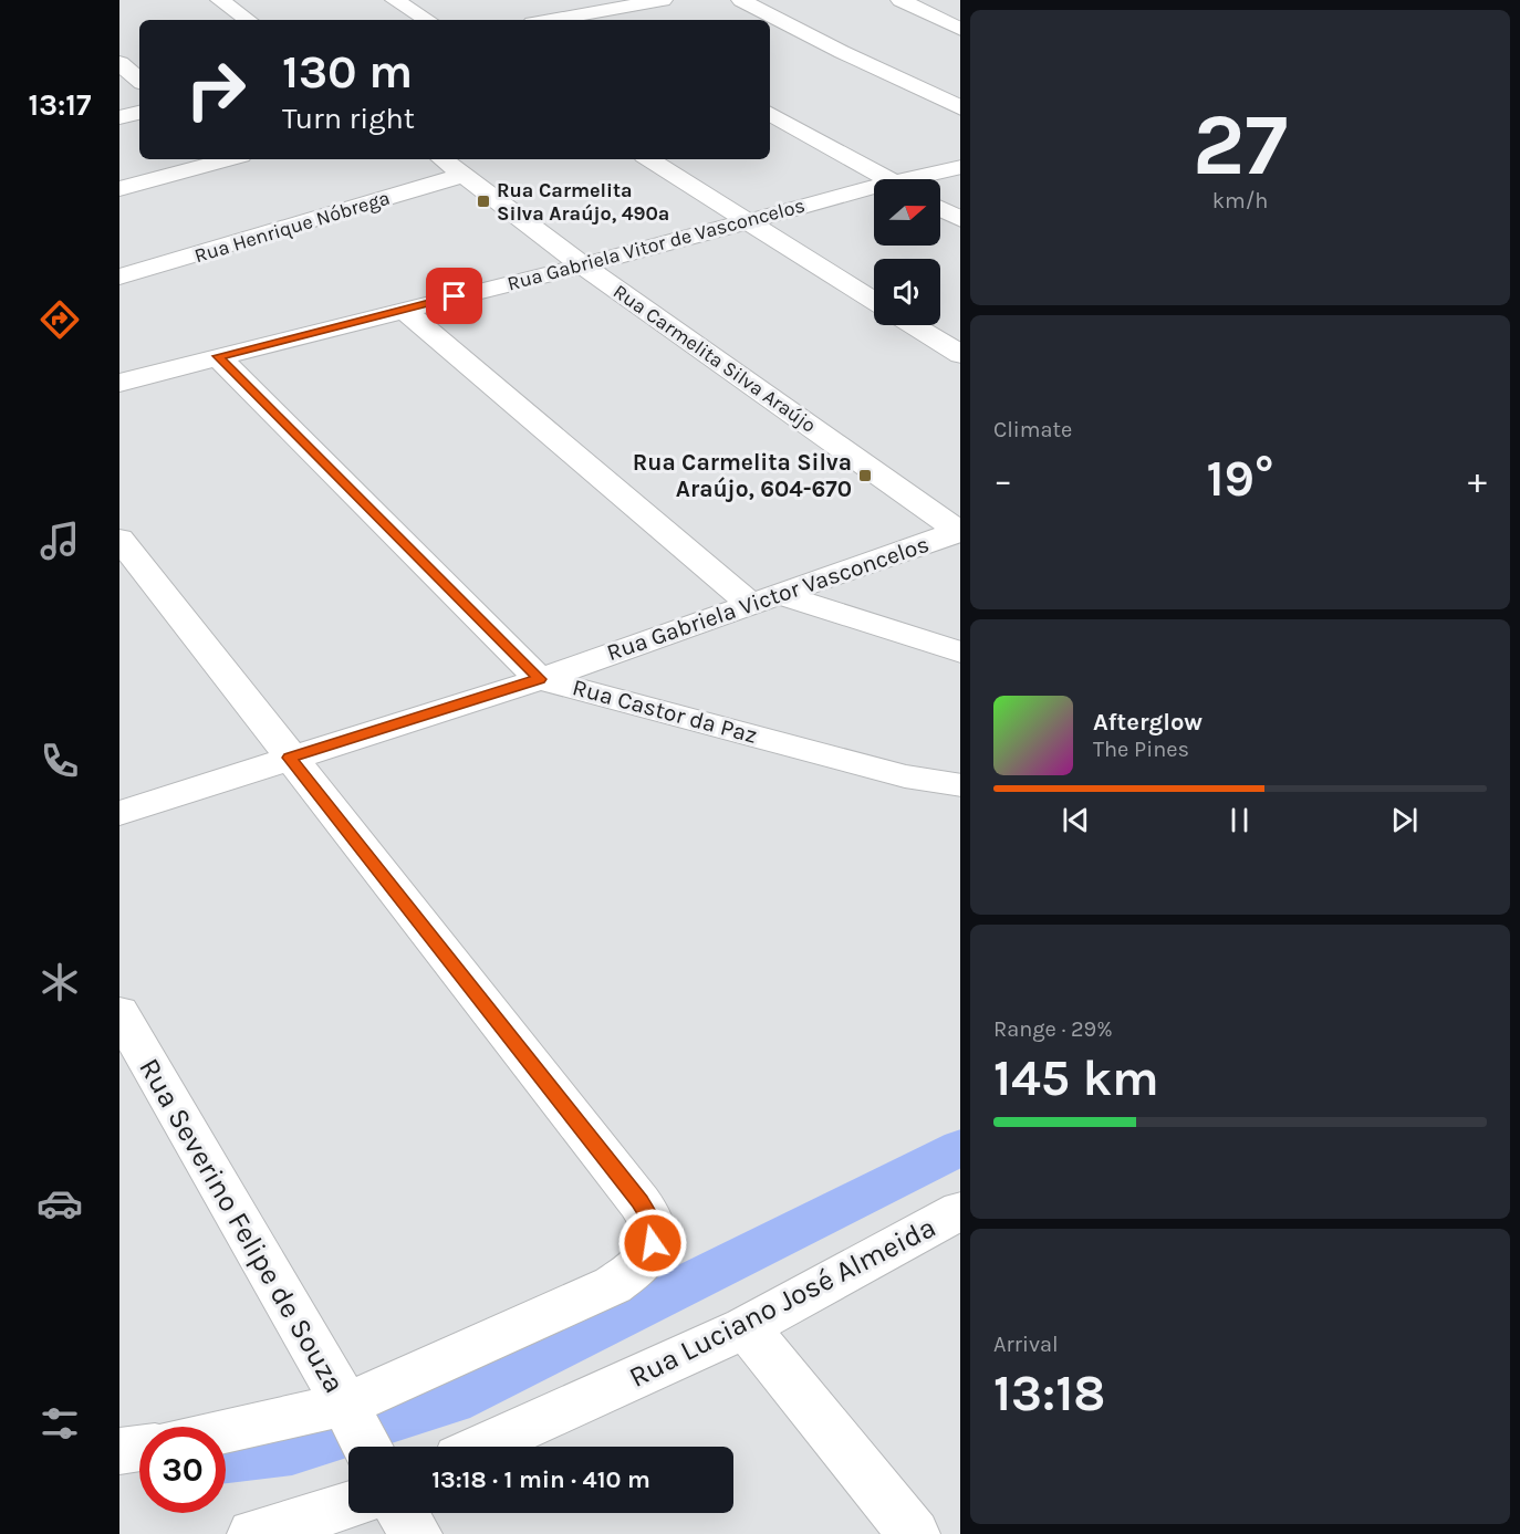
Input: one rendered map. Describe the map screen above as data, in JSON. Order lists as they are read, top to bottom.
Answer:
{
  "streets": {
    "street": [
      "Rua Henrique Nóbrega",
      "Rua Gabriela Vitor de Vasconcelos",
      "Rua Carmelita Silva Araújo",
      "Rua Gabriela Victor Vasconcelos",
      "Rua Castor da Paz",
      "Rua Severino Felipe de Souza",
      "Rua Luciano José Almeida"
    ]
  },
  "crossings": [
    ["Rua Henrique Nóbrega", "Rua Carmelita Silva Araújo"],
    ["Rua Gabriela Vitor de Vasconcelos", "Rua Carmelita Silva Araújo"],
    ["Rua Gabriela Vitor de Vasconcelos", "Rua Castor da Paz"],
    ["Rua Carmelita Silva Araújo", "Rua Gabriela Victor Vasconcelos"],
    ["Rua Gabriela Victor Vasconcelos", "Rua Castor da Paz"]
  ],
  "places": {
    "transit": ["Rua Carmelita Silva Araújo, 490a", "Rua Carmelita Silva Araújo, 604-670"]
  },
  "north": "right",
  "page": {
    "tabs": "13:17",
    "tile": [
      ["27", "km/h"],
      "Climate",
      ["Range · 29%", "145 km"],
      ["Arrival", "13:18"]
    ],
    "turn": ["130 m", "Turn right"],
    "heat": ["−", "19°", "+"],
    "song": ["Afterglow", "The Pines"],
    "limit": "30",
    "trip": "13:18 · 1 min · 410 m"
  }
}
